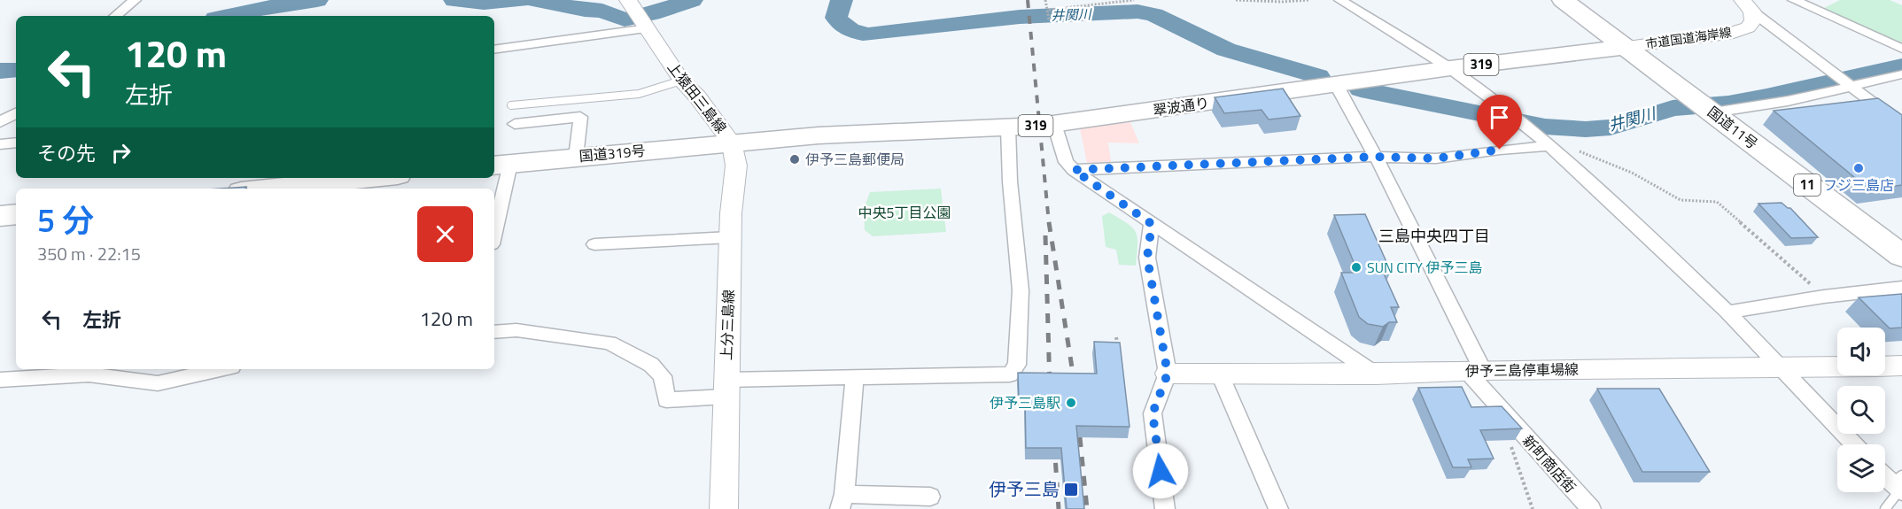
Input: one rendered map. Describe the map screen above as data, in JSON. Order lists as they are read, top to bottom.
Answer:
{
  "streets": {
    "highway": [
      "319",
      "翠波通り",
      "国道11号",
      "国道319号",
      "11"
    ],
    "main road": [
      "市道国道海岸線",
      "上猿田三島線",
      "上分三島線",
      "伊予三島停車場線"
    ],
    "street": ["新町商店街"]
  },
  "crossings": [
    ["市道国道海岸線", "翠波通り"],
    ["市道国道海岸線", "国道11号"],
    ["上猿田三島線", "翠波通り"],
    ["上猿田三島線", "国道319号"],
    ["上猿田三島線", "上分三島線"],
    ["翠波通り", "国道11号"],
    ["翠波通り", "国道319号"],
    ["翠波通り", "上分三島線"],
    ["翠波通り", "新町商店街"],
    ["国道319号", "上分三島線"],
    ["伊予三島停車場線", "新町商店街"]
  ],
  "districts": ["三島中央四丁目"],
  "water": ["井関川"],
  "parks": ["中央5丁目公園"],
  "places": {
    "other": [
      "伊予三島郵便局",
      "フジ三島店",
      "SUN CITY 伊予三島",
      "伊予三島駅"
    ],
    "transit": ["伊予三島"]
  },
  "page": {
    "turn": ["120 m", "左折"],
    "then": "その先",
    "heading": ["5 分", "350 m · 22:15"],
    "list": [
      {
        "name": "左折",
        "value": "120 m"
      }
    ]
  }
}
